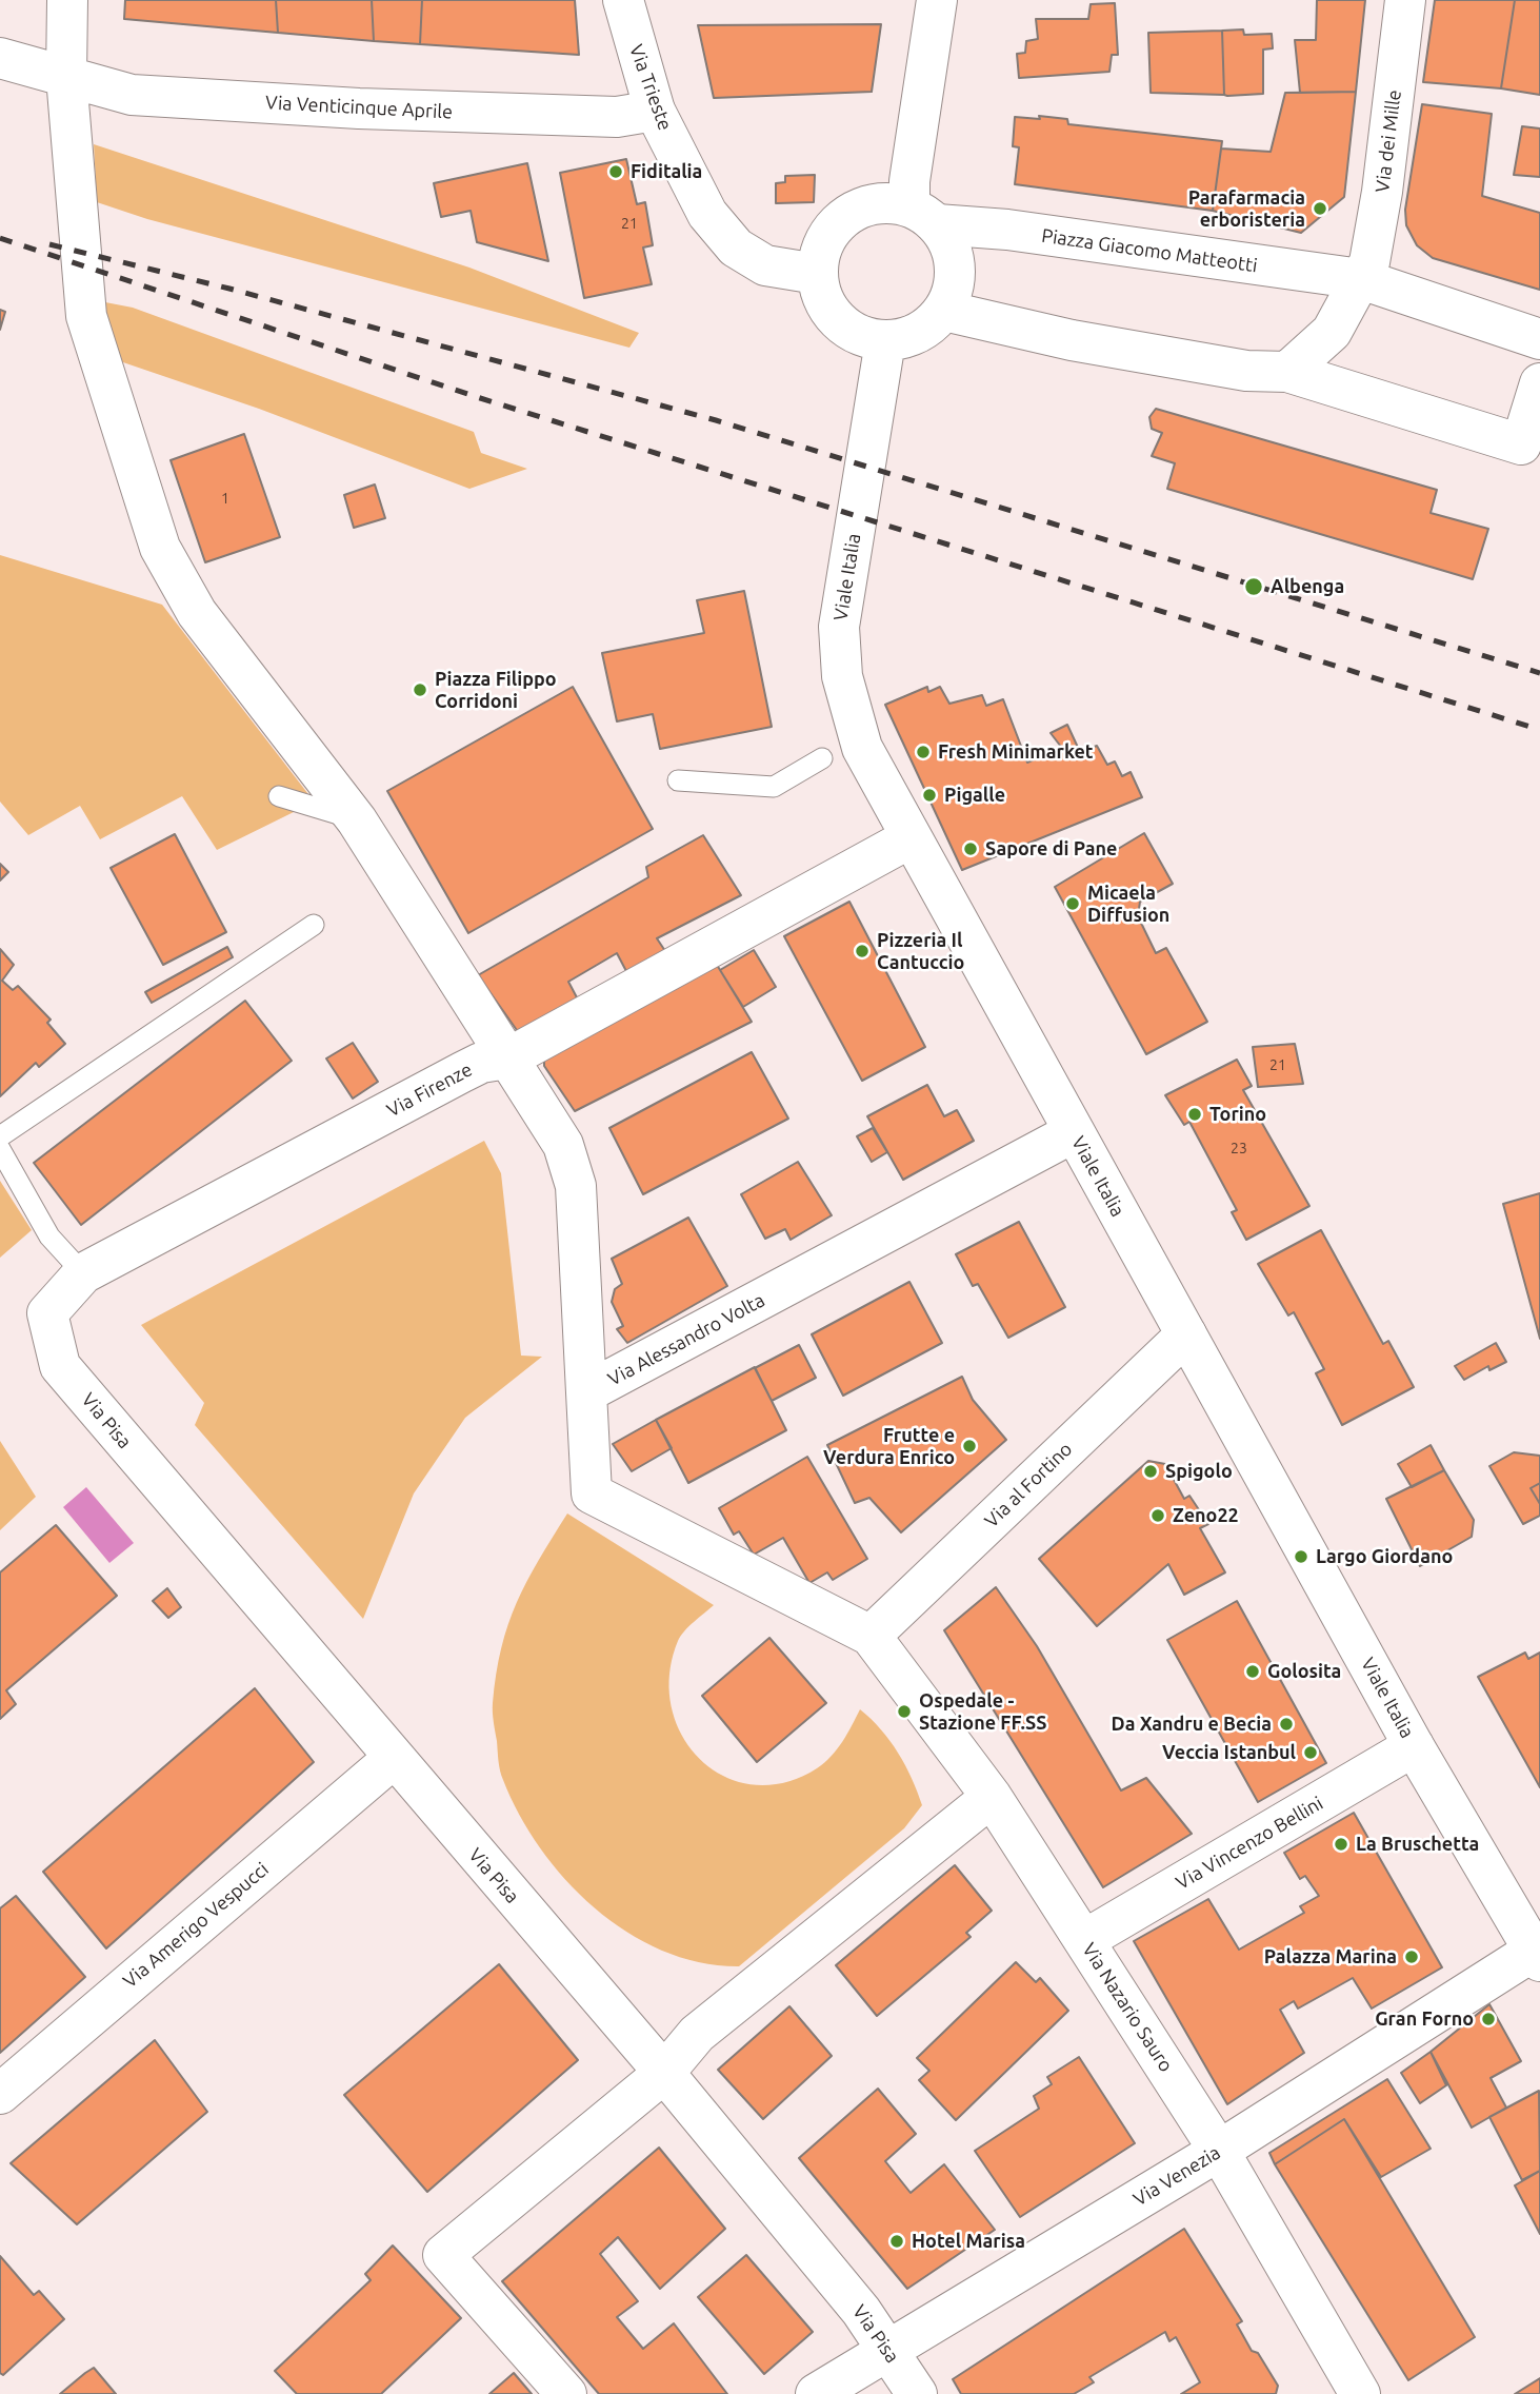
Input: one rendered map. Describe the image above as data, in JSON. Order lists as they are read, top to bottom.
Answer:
{
  "streets": {
    "street": [
      "Via Trieste",
      "Via Venticinque Aprile",
      "Via dei Mille",
      "Piazza Giacomo Matteotti",
      "Viale Italia",
      "Via Firenze",
      "Via Alessandro Volta",
      "Via Pisa",
      "Via al Fortino",
      "Via Vincenzo Bellini",
      "Via Amerigo Vespucci",
      "Via Nazario Sauro",
      "Via Venezia"
    ]
  },
  "crossings": [
    ["Via Trieste", "Via Venticinque Aprile"],
    ["Via Trieste", "Piazza Giacomo Matteotti"],
    ["Via Trieste", "Viale Italia"],
    ["Via dei Mille", "Piazza Giacomo Matteotti"],
    ["Piazza Giacomo Matteotti", "Viale Italia"],
    ["Viale Italia", "Via Firenze"],
    ["Viale Italia", "Via Alessandro Volta"],
    ["Viale Italia", "Via al Fortino"],
    ["Viale Italia", "Via Vincenzo Bellini"],
    ["Viale Italia", "Via Venezia"],
    ["Via Firenze", "Via Pisa"],
    ["Via Alessandro Volta", "Via al Fortino"],
    ["Via Alessandro Volta", "Via Nazario Sauro"],
    ["Via Pisa", "Via Amerigo Vespucci"],
    ["Via Pisa", "Via Venezia"],
    ["Via al Fortino", "Via Nazario Sauro"],
    ["Via Vincenzo Bellini", "Via Nazario Sauro"],
    ["Via Nazario Sauro", "Via Venezia"]
  ],
  "places": [
    "Fiditalia",
    "Parafarmacia erboristeria",
    "Albenga",
    "Piazza Filippo Corridoni",
    "Fresh Minimarket",
    "Pigalle",
    "Sapore di Pane",
    "Micaela Diffusion",
    "Pizzeria Il Cantuccio",
    "Torino",
    "Frutte e Verdura Enrico",
    "Spigolo",
    "Zeno22",
    "Largo Giordano",
    "Golosita",
    "Ospedale - Stazione FF.SS",
    "Da Xandru e Becia",
    "Veccia Istanbul",
    "La Bruschetta",
    "Palazza Marina",
    "Gran Forno",
    "Hotel Marisa"
  ],
  "house_numbers": [
    "21",
    "1",
    "21",
    "23"
  ]
}
